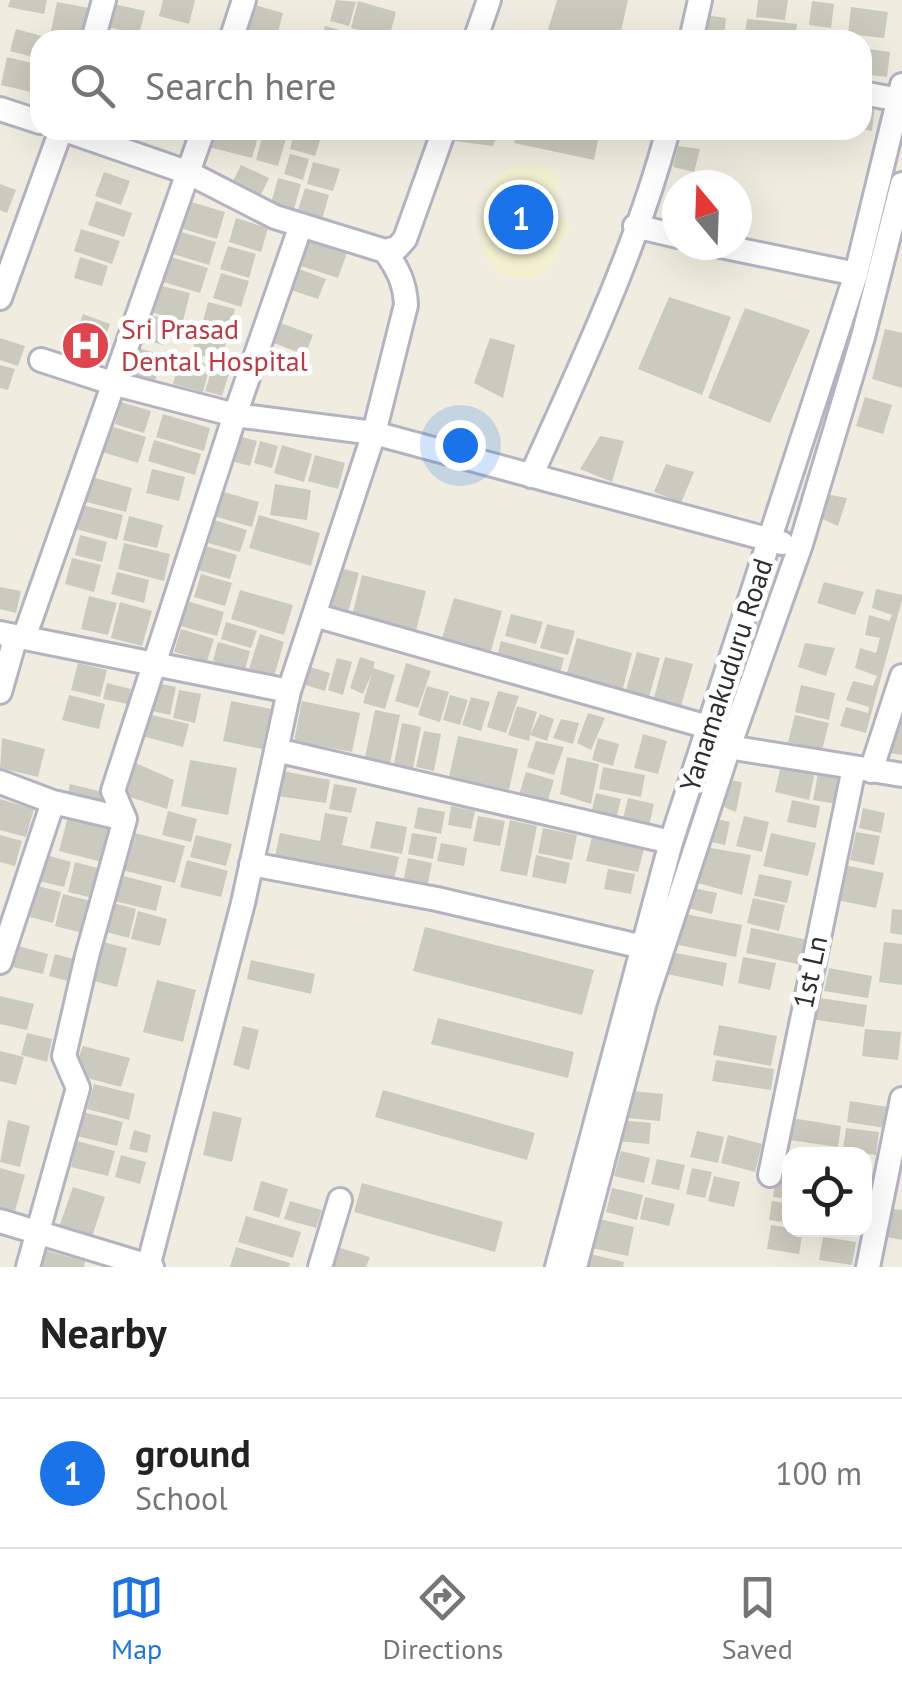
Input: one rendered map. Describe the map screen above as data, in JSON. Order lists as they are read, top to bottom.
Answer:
{
  "streets": {
    "street": ["Yanamakuduru Road", "1st Ln"]
  },
  "places": {
    "hospital": ["Sri Prasad Dental Hospital"]
  },
  "north": "top",
  "page": {
    "search": "Search here",
    "pins": "1",
    "heading": "Nearby",
    "list": [
      {
        "mark": "1",
        "name": "ground",
        "note": "School",
        "value": "100 m"
      }
    ],
    "nav": ["Map", "Directions", "Saved"]
  }
}
